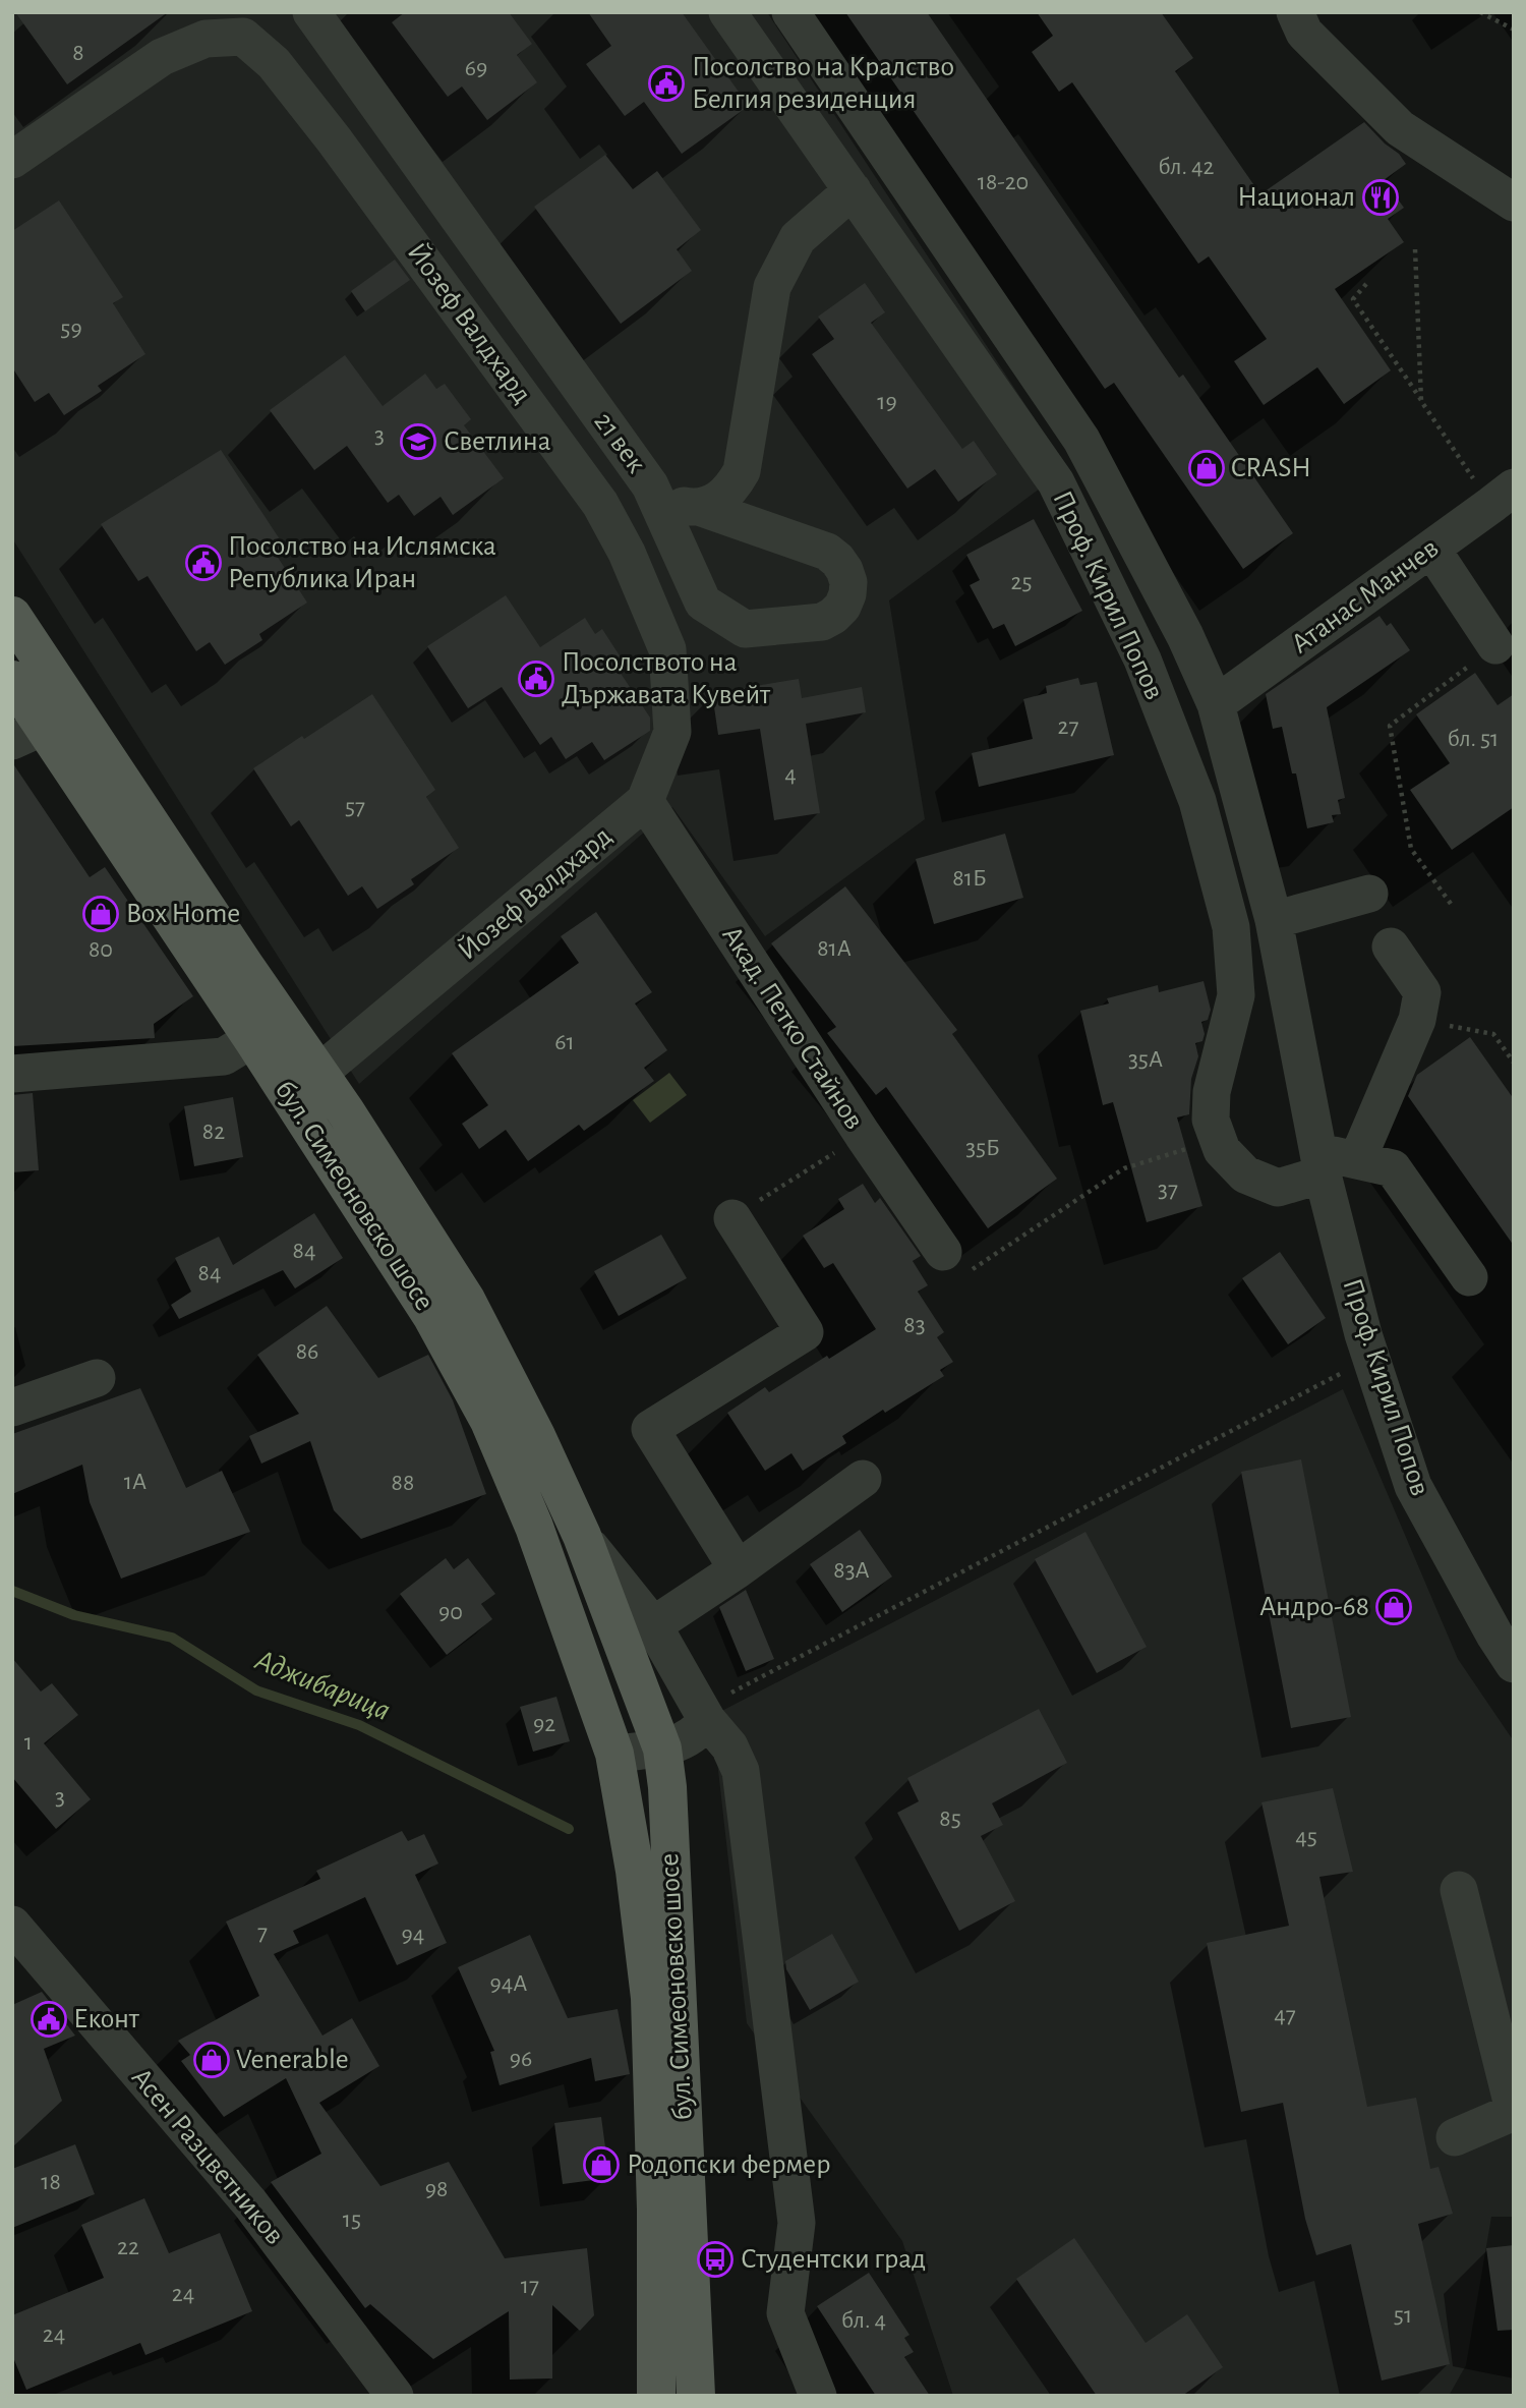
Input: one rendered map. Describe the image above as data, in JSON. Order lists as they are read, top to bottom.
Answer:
{
  "streets": {
    "main road": ["бул. Симеоновско шосе"],
    "street": [
      "Йозеф Валдхард",
      "21 век",
      "Проф. Кирил Попов",
      "Атанас Манчев",
      "Акад. Петко Стайнов",
      "Асен Разцветников"
    ]
  },
  "crossings": [
    ["Йозеф Валдхард", "Акад. Петко Стайнов"],
    ["Йозеф Валдхард", "бул. Симеоновско шосе"],
    ["Проф. Кирил Попов", "Атанас Манчев"]
  ],
  "water": ["Аджибарица"],
  "places": {
    "public building": [
      "Посолство на Кралство Белгия резиденция",
      "Посолство на Ислямска Република Иран",
      "Посолството на Държавата Кувейт",
      "Еконт"
    ],
    "restaurant": ["Национал"],
    "school or university": ["Светлина"],
    "shop": [
      "CRASH",
      "Box Home",
      "Андро-68",
      "Venerable",
      "Родопски фермер"
    ],
    "bus stop": ["Студентски град"]
  },
  "house_numbers": [
    "8",
    "69",
    "бл. 42",
    "18-20",
    "59",
    "19",
    "3",
    "25",
    "27",
    "бл. 51",
    "4",
    "57",
    "81Б",
    "81А",
    "80",
    "61",
    "35А",
    "82",
    "35Б",
    "37",
    "84",
    "84",
    "83",
    "86",
    "1А",
    "88",
    "83А",
    "90",
    "92",
    "1",
    "3",
    "85",
    "45",
    "7",
    "94",
    "94А",
    "47",
    "96",
    "18",
    "98",
    "15",
    "22",
    "17",
    "24",
    "51",
    "бл. 4",
    "24"
  ]
}
